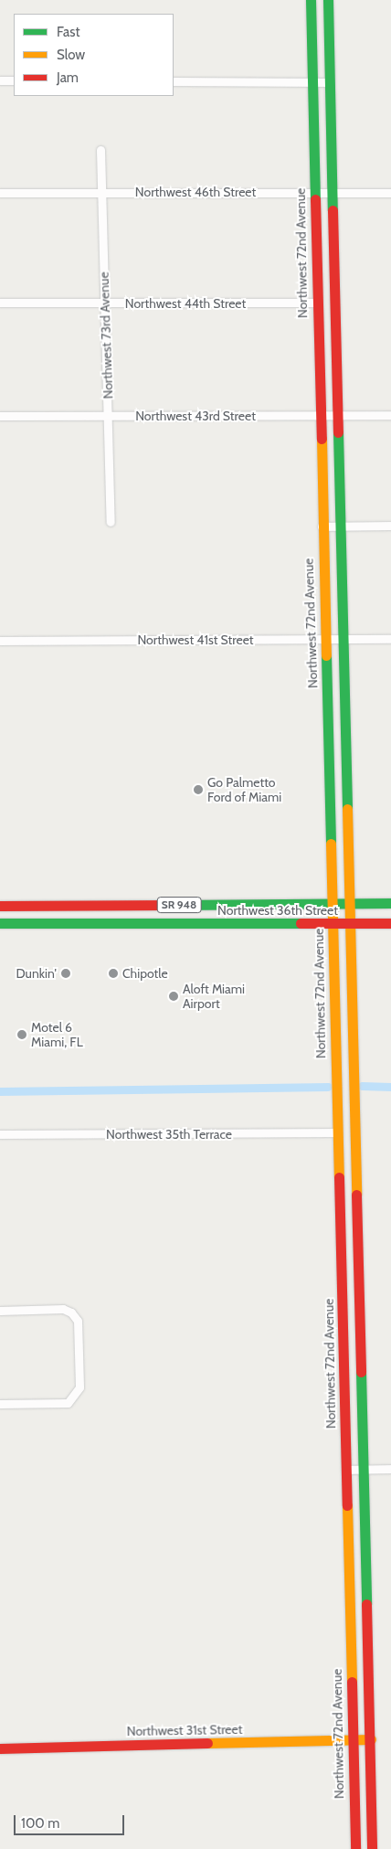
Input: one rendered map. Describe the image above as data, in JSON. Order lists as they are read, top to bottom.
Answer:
{
  "streets": {
    "main road": [
      "Northwest 72nd Avenue",
      "SR 948",
      "Northwest 36th Street",
      "Northwest 31st Street"
    ],
    "street": [
      "Northwest 46th Street",
      "Northwest 44th Street",
      "Northwest 73rd Avenue",
      "Northwest 43rd Street",
      "Northwest 41st Street",
      "Northwest 35th Terrace"
    ]
  },
  "crossings": [
    ["Northwest 46th Street", "Northwest 72nd Avenue"],
    ["Northwest 46th Street", "Northwest 73rd Avenue"],
    ["Northwest 72nd Avenue", "Northwest 44th Street"],
    ["Northwest 72nd Avenue", "Northwest 43rd Street"],
    ["Northwest 72nd Avenue", "Northwest 41st Street"],
    ["Northwest 72nd Avenue", "Northwest 36th Street"],
    ["Northwest 72nd Avenue", "Northwest 35th Terrace"],
    ["Northwest 72nd Avenue", "Northwest 31st Street"],
    ["Northwest 44th Street", "Northwest 73rd Avenue"],
    ["Northwest 73rd Avenue", "Northwest 43rd Street"]
  ],
  "places": [
    "Go Palmetto Ford of Miami",
    "Dunkin'",
    "Chipotle",
    "Aloft Miami Airport",
    "Motel 6 Miami, FL"
  ],
  "legend": ["Fast", "Slow", "Jam"],
  "scale_bar": "100 m"
}
